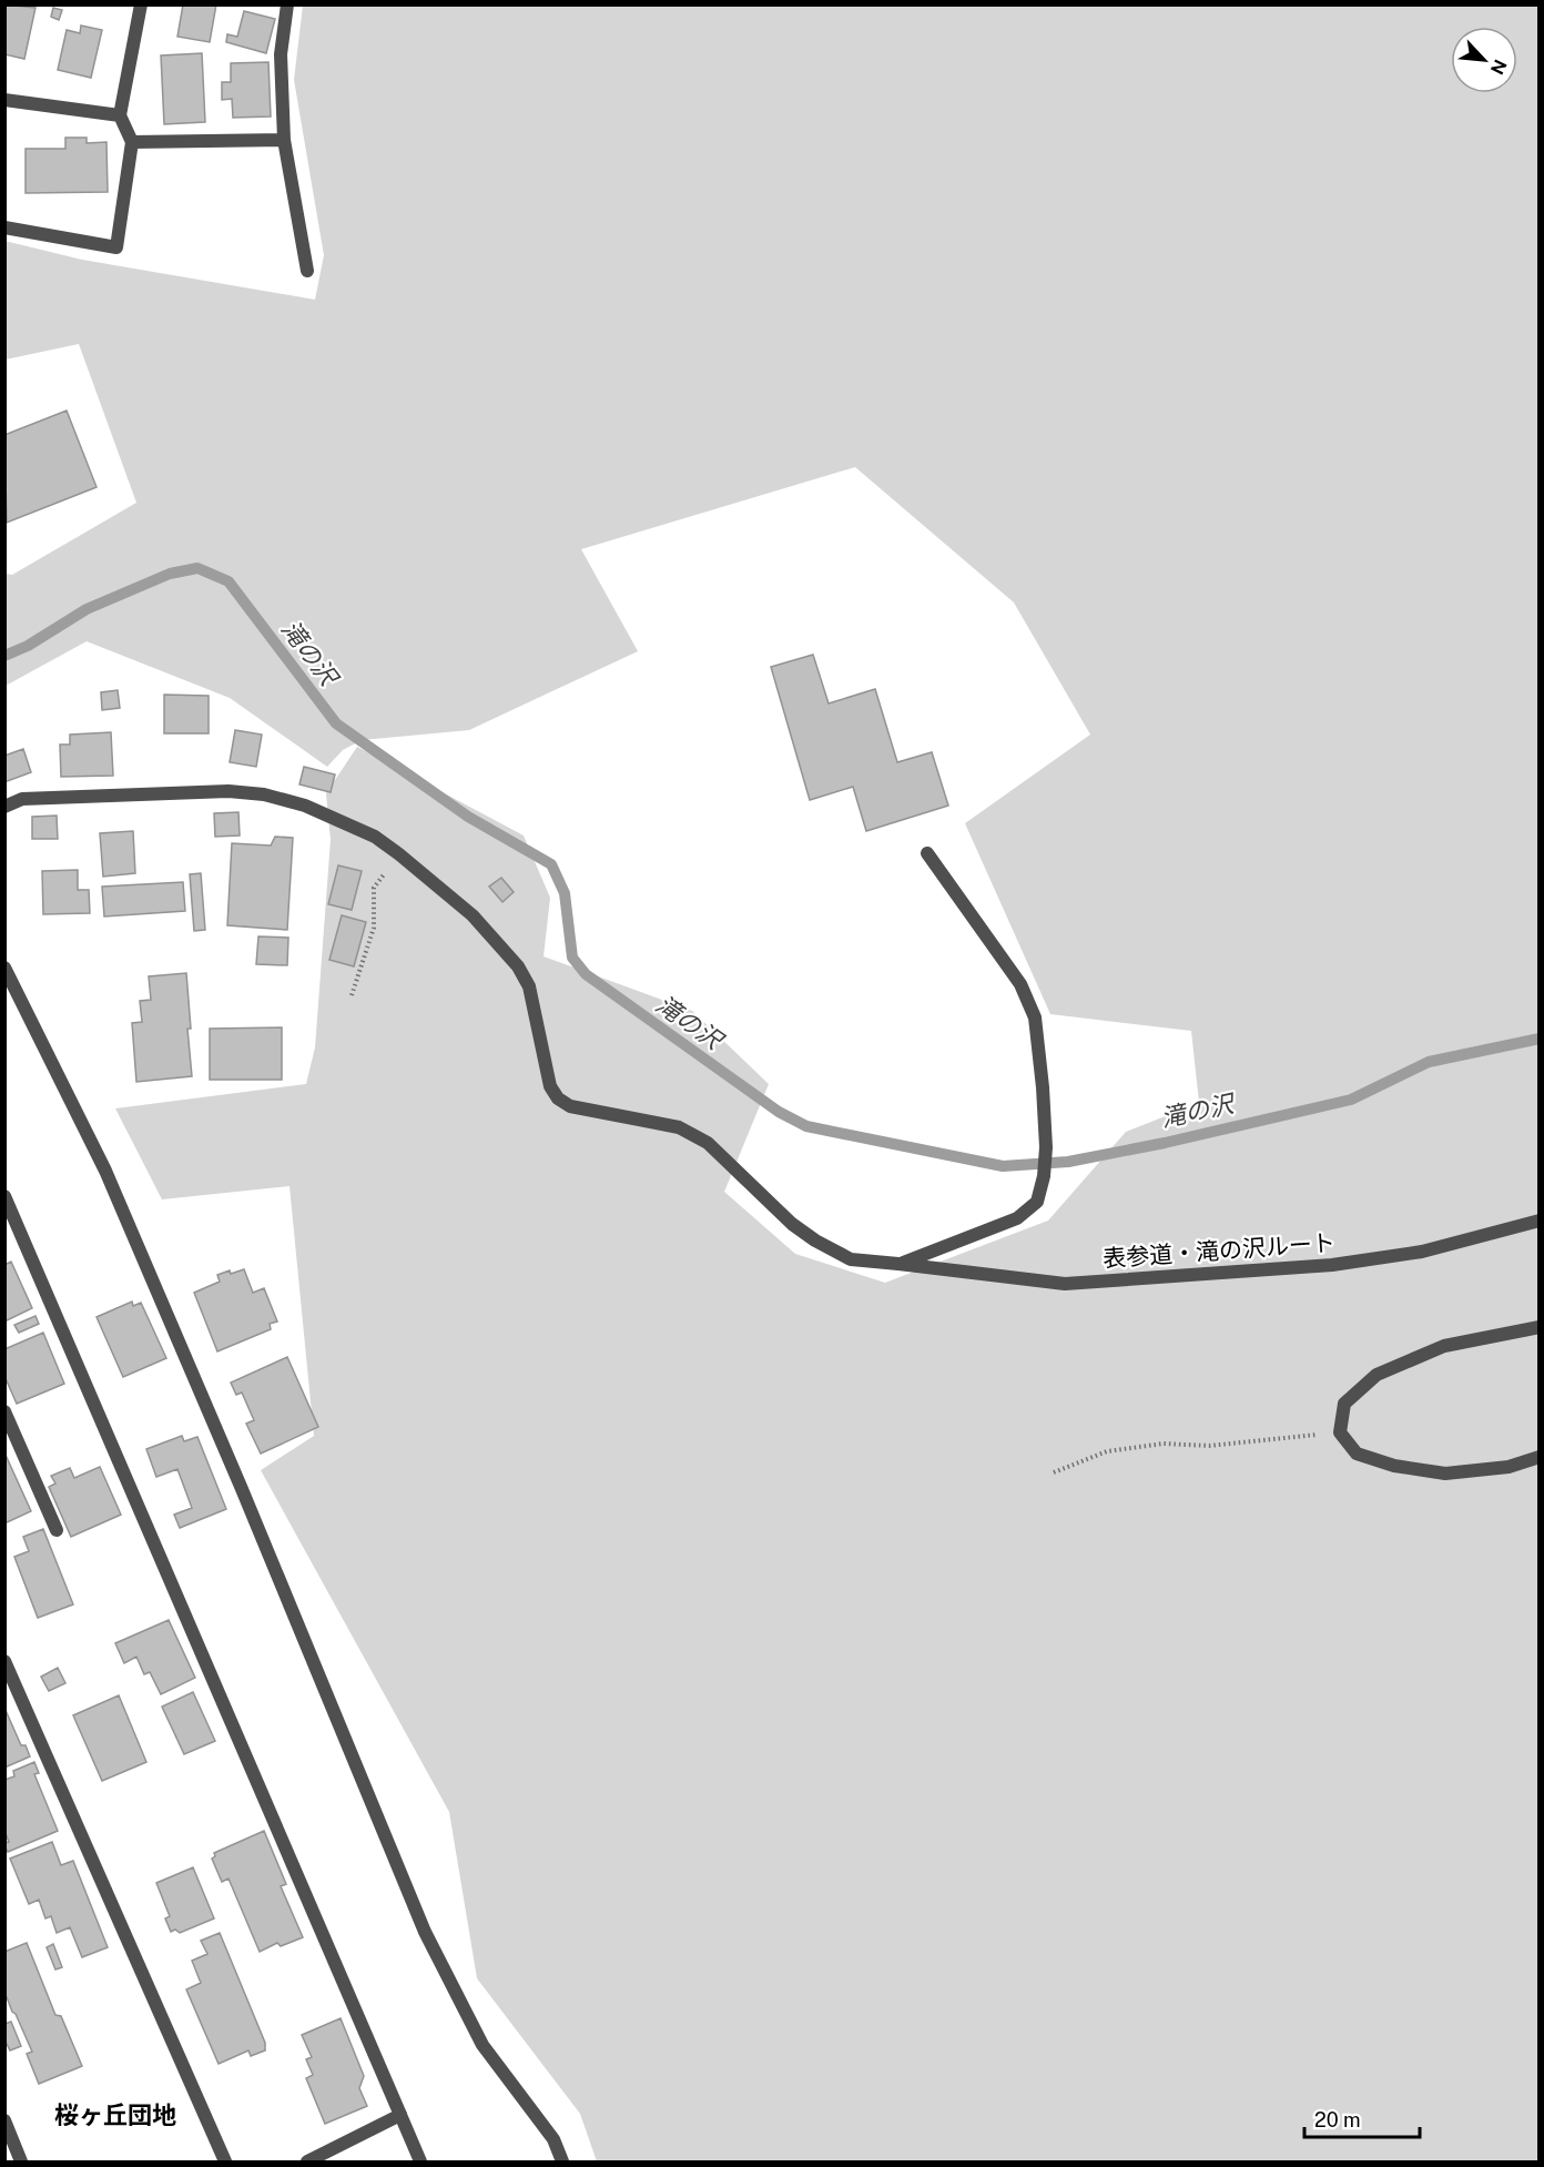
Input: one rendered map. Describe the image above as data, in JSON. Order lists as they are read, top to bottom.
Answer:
{
  "streets": {
    "street": ["表参道・滝の沢ルート"]
  },
  "districts": ["桜ヶ丘団地"],
  "water": ["滝の沢"],
  "scale_bar": "20 m",
  "north": "bottom right"
}
